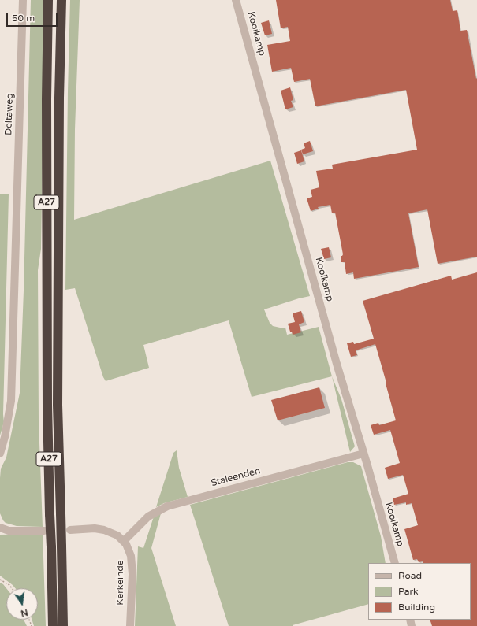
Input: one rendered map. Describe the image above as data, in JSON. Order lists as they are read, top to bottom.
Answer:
{
  "streets": {
    "highway": ["A27"],
    "street": [
      "Kooikamp",
      "Deltaweg",
      "Staleenden",
      "Kerkeinde"
    ]
  },
  "crossings": [
    ["Kooikamp", "Staleenden"],
    ["Staleenden", "Kerkeinde"]
  ],
  "legend": ["Road", "Park", "Building"],
  "scale_bar": "50 m",
  "north": "bottom"
}
